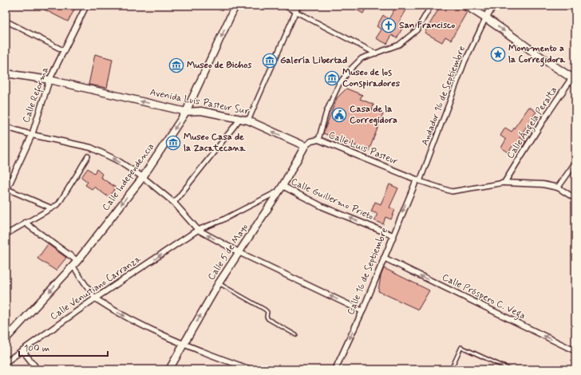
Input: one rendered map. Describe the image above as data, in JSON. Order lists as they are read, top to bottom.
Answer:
{
  "streets": {
    "street": [
      "Calle Reforma",
      "Andador 16 de Septiembre",
      "Avenida Luis Pasteur Sur",
      "Calle Ángela Peralta",
      "Calle Luis Pasteur",
      "Calle Independencia",
      "Calle Guillermo Prieto",
      "Calle 5 de Mayo",
      "Calle 16 de Septiembre",
      "Calle Venustiano Carranza",
      "Calle Próspero C. Vega"
    ]
  },
  "crossings": [
    ["Calle Reforma", "Avenida Luis Pasteur Sur"],
    ["Andador 16 de Septiembre", "Calle Luis Pasteur"],
    ["Andador 16 de Septiembre", "Calle 16 de Septiembre"],
    ["Avenida Luis Pasteur Sur", "Calle Luis Pasteur"],
    ["Avenida Luis Pasteur Sur", "Calle Independencia"],
    ["Avenida Luis Pasteur Sur", "Calle 5 de Mayo"],
    ["Calle Luis Pasteur", "Calle 5 de Mayo"],
    ["Calle Luis Pasteur", "Calle 16 de Septiembre"],
    ["Calle Guillermo Prieto", "Calle 5 de Mayo"],
    ["Calle Guillermo Prieto", "Calle 16 de Septiembre"],
    ["Calle 16 de Septiembre", "Calle Próspero C. Vega"]
  ],
  "one_way": [
    "Calle Guillermo Prieto",
    "Calle 16 de Septiembre",
    "Calle Venustiano Carranza",
    "Calle Próspero C. Vega"
  ],
  "places": {
    "church": ["San Francisco"],
    "place": ["Monumento a la Corregidora"],
    "museum": [
      "Galería Libertad",
      "Museo de Bichos",
      "Museo de los Conspiradores",
      "Museo Casa de la Zacatecana"
    ],
    "public building": ["Casa de la Corregidora"]
  },
  "scale_bar": "100 m"
}
